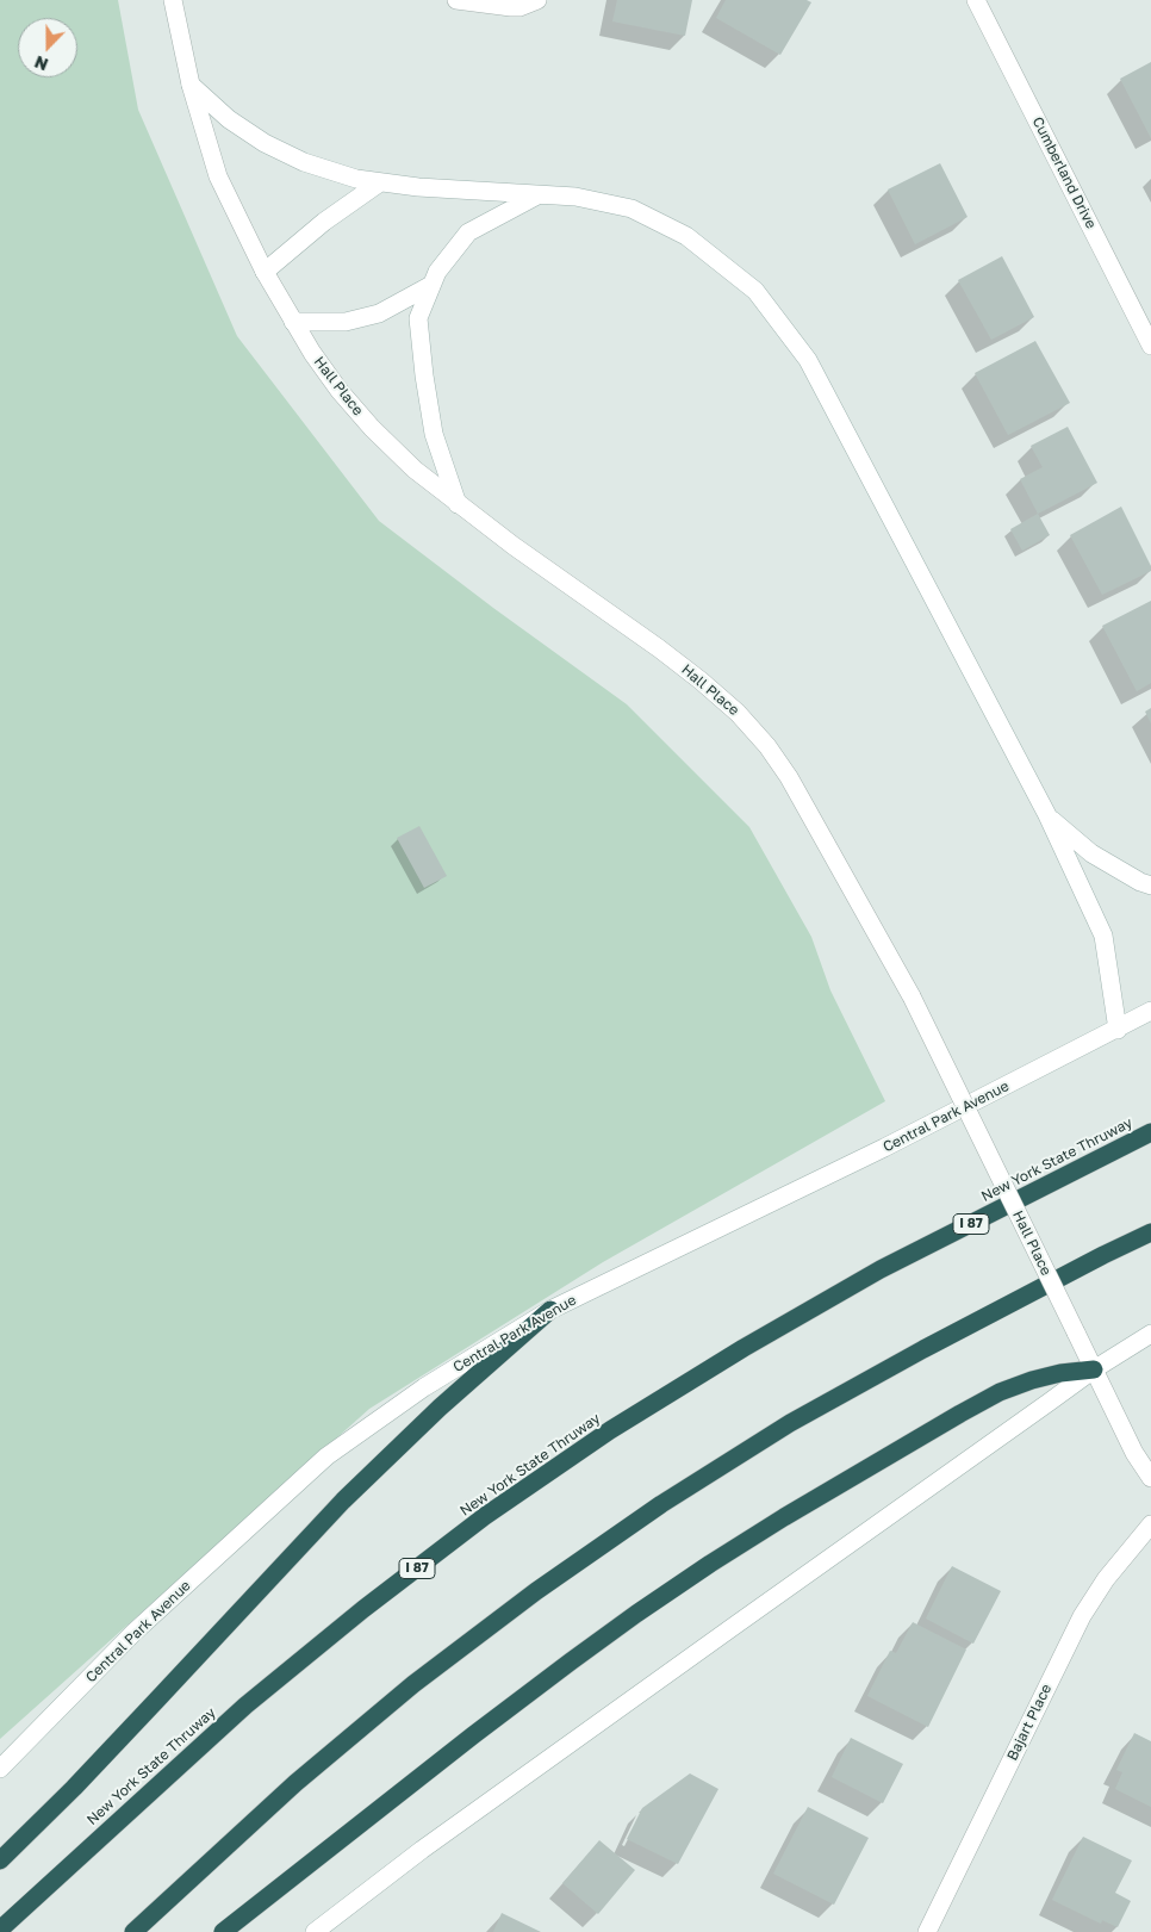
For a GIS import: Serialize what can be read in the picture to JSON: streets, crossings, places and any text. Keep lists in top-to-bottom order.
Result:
{
  "streets": {
    "highway": ["New York State Thruway", "I 87"],
    "main road": [
      "Cumberland Drive",
      "Hall Place",
      "Central Park Avenue",
      "Bajart Place"
    ]
  },
  "north": "bottom"
}
